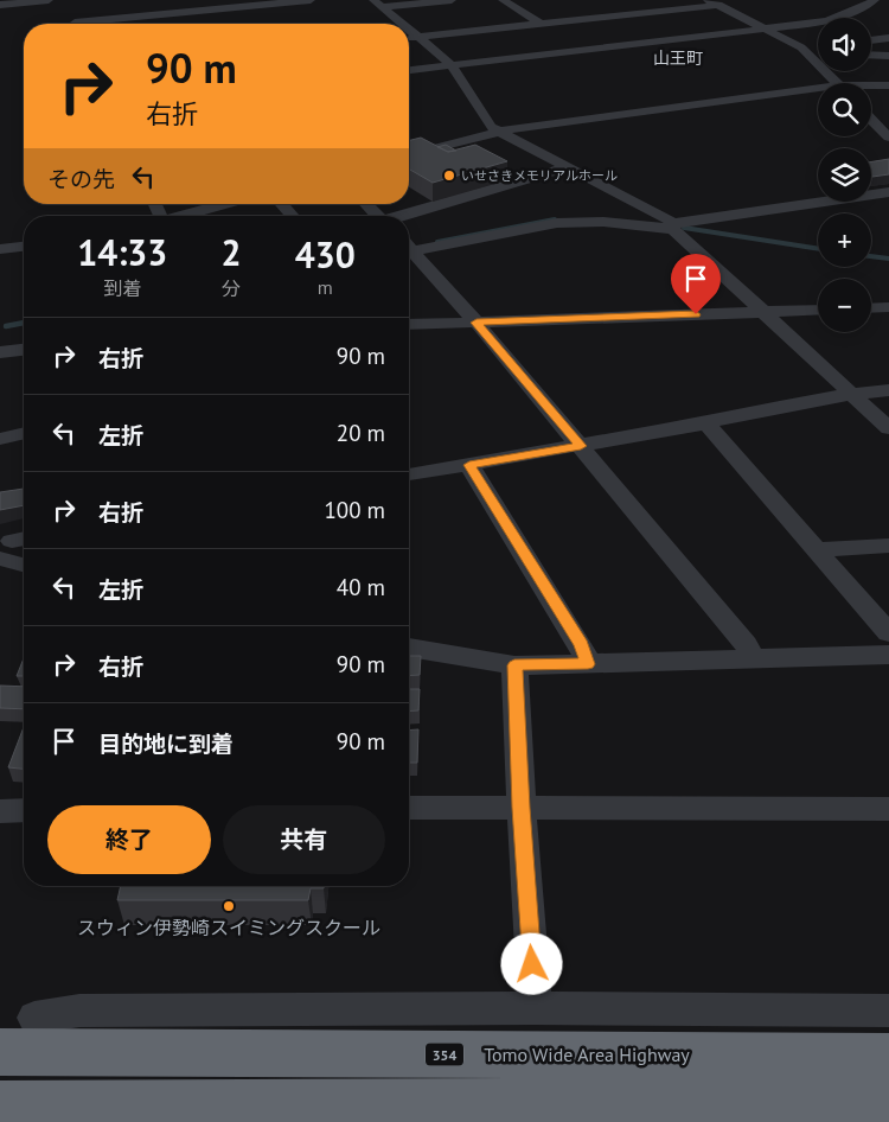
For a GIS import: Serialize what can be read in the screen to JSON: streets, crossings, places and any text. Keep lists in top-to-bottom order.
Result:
{
  "streets": {
    "highway": ["354", "Tomo Wide Area Highway"]
  },
  "districts": ["山王町"],
  "places": ["いせさきメモリアルホール", "スウィン伊勢崎スイミングスクール"],
  "page": {
    "map_buttons": ["+", "−"],
    "turn": ["90 m", "右折"],
    "then": "その先",
    "eta": [
      "14:33",
      "到着",
      "2",
      "分",
      "430",
      "m"
    ],
    "list": [
      {
        "name": "右折",
        "value": "90 m"
      },
      {
        "name": "左折",
        "value": "20 m"
      },
      {
        "name": "右折",
        "value": "100 m"
      },
      {
        "name": "左折",
        "value": "40 m"
      },
      {
        "name": "右折",
        "value": "90 m"
      },
      {
        "name": "目的地に到着",
        "value": "90 m"
      }
    ],
    "buttons": ["終了", "共有"]
  }
}
